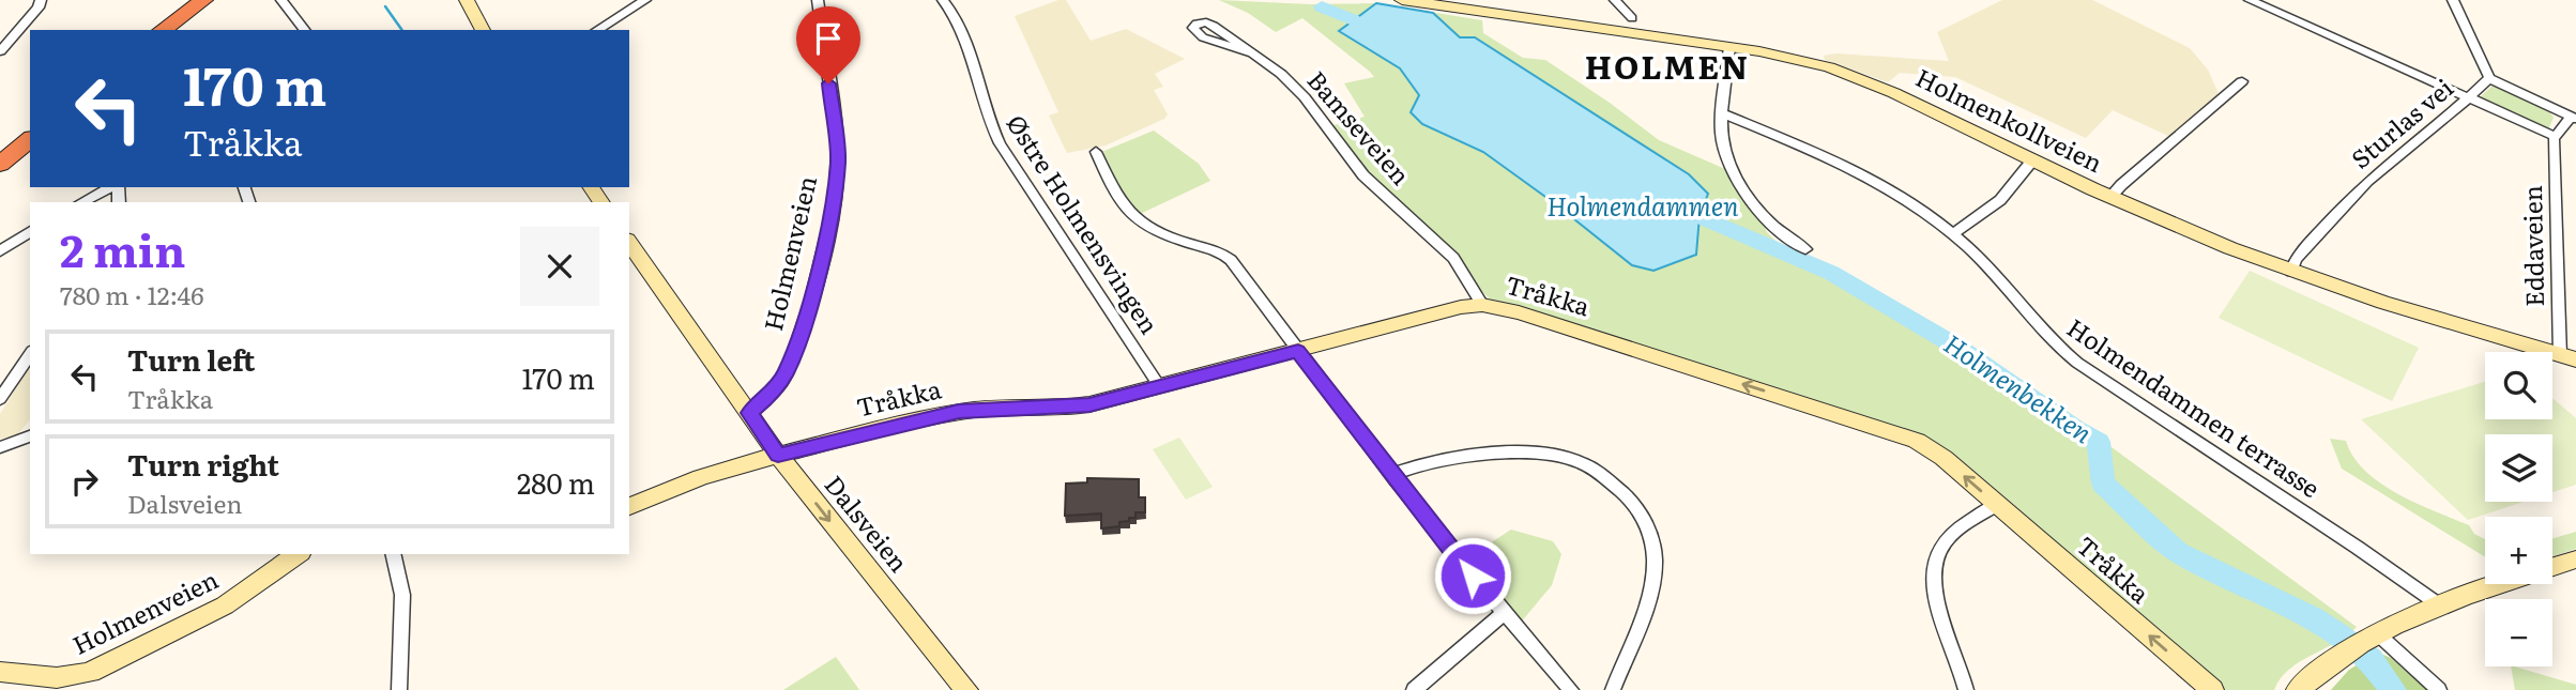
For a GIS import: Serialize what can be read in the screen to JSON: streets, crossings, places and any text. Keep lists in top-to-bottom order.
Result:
{
  "streets": {
    "street": [
      "Holmenkollveien",
      "Sturlas vei",
      "Bamseveien",
      "Østre Holmensvingen",
      "Eddaveien",
      "Holmenveien",
      "Tråkka",
      "Holmendammen terrasse",
      "Dalsveien"
    ]
  },
  "crossings": [
    ["Holmenkollveien", "Sturlas vei"],
    ["Holmenkollveien", "Eddaveien"],
    ["Bamseveien", "Tråkka"],
    ["Østre Holmensvingen", "Tråkka"],
    ["Holmenveien", "Dalsveien"],
    ["Tråkka", "Dalsveien"]
  ],
  "one_way": ["Tråkka", "Dalsveien"],
  "districts": ["HOLMEN"],
  "water": ["Holmendammen", "Holmenbekken"],
  "page": {
    "turn": ["170 m", "Tråkka"],
    "heading": ["2 min", "780 m · 12:46"],
    "list": [
      {
        "name": "Turn left",
        "note": "Tråkka",
        "value": "170 m"
      },
      {
        "name": "Turn right",
        "note": "Dalsveien",
        "value": "280 m"
      }
    ],
    "map_buttons": ["+", "−"]
  }
}
